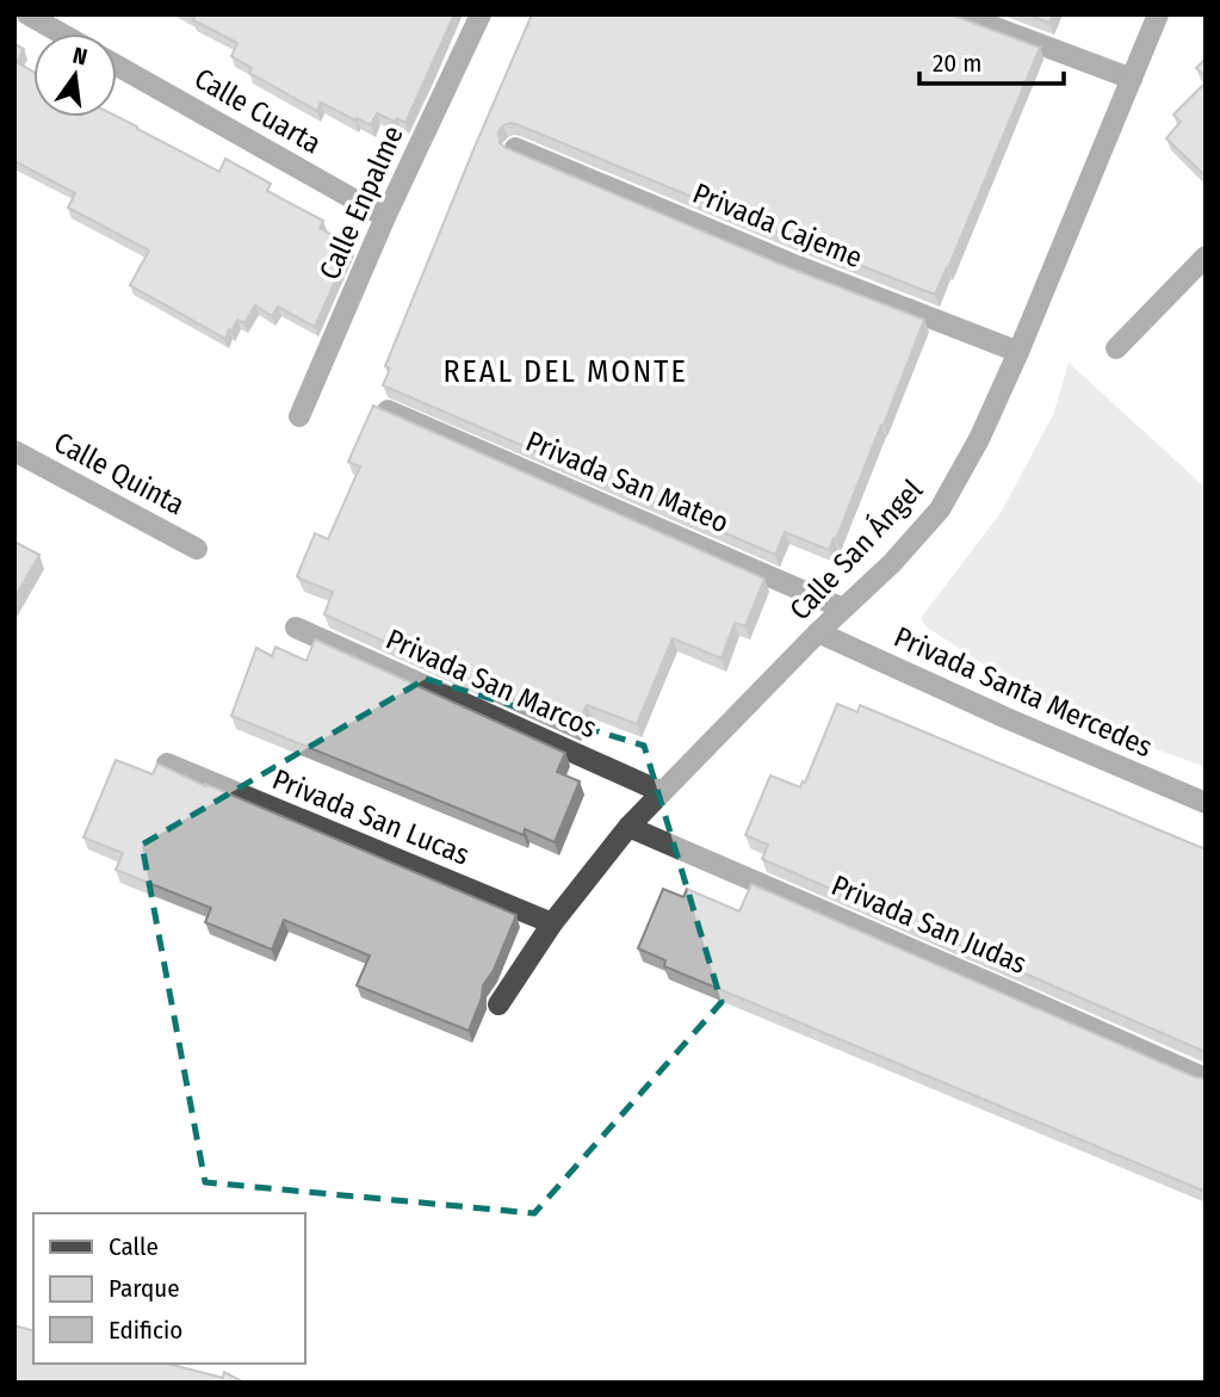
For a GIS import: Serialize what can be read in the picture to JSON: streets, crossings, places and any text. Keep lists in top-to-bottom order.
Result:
{
  "streets": {
    "street": [
      "Calle Cuarta",
      "Calle Enpalme",
      "Privada Cajeme",
      "Calle Quinta",
      "Privada San Mateo",
      "Calle San Ángel",
      "Privada San Marcos",
      "Privada Santa Mercedes",
      "Privada San Lucas",
      "Privada San Judas"
    ]
  },
  "crossings": [
    ["Calle Cuarta", "Calle Enpalme"],
    ["Privada Cajeme", "Calle San Ángel"],
    ["Privada San Mateo", "Calle San Ángel"],
    ["Calle San Ángel", "Privada San Marcos"],
    ["Calle San Ángel", "Privada Santa Mercedes"],
    ["Calle San Ángel", "Privada San Lucas"],
    ["Calle San Ángel", "Privada San Judas"]
  ],
  "districts": ["REAL DEL MONTE"],
  "legend": ["Calle", "Parque", "Edificio"],
  "scale_bar": "20 m",
  "north": "top"
}
